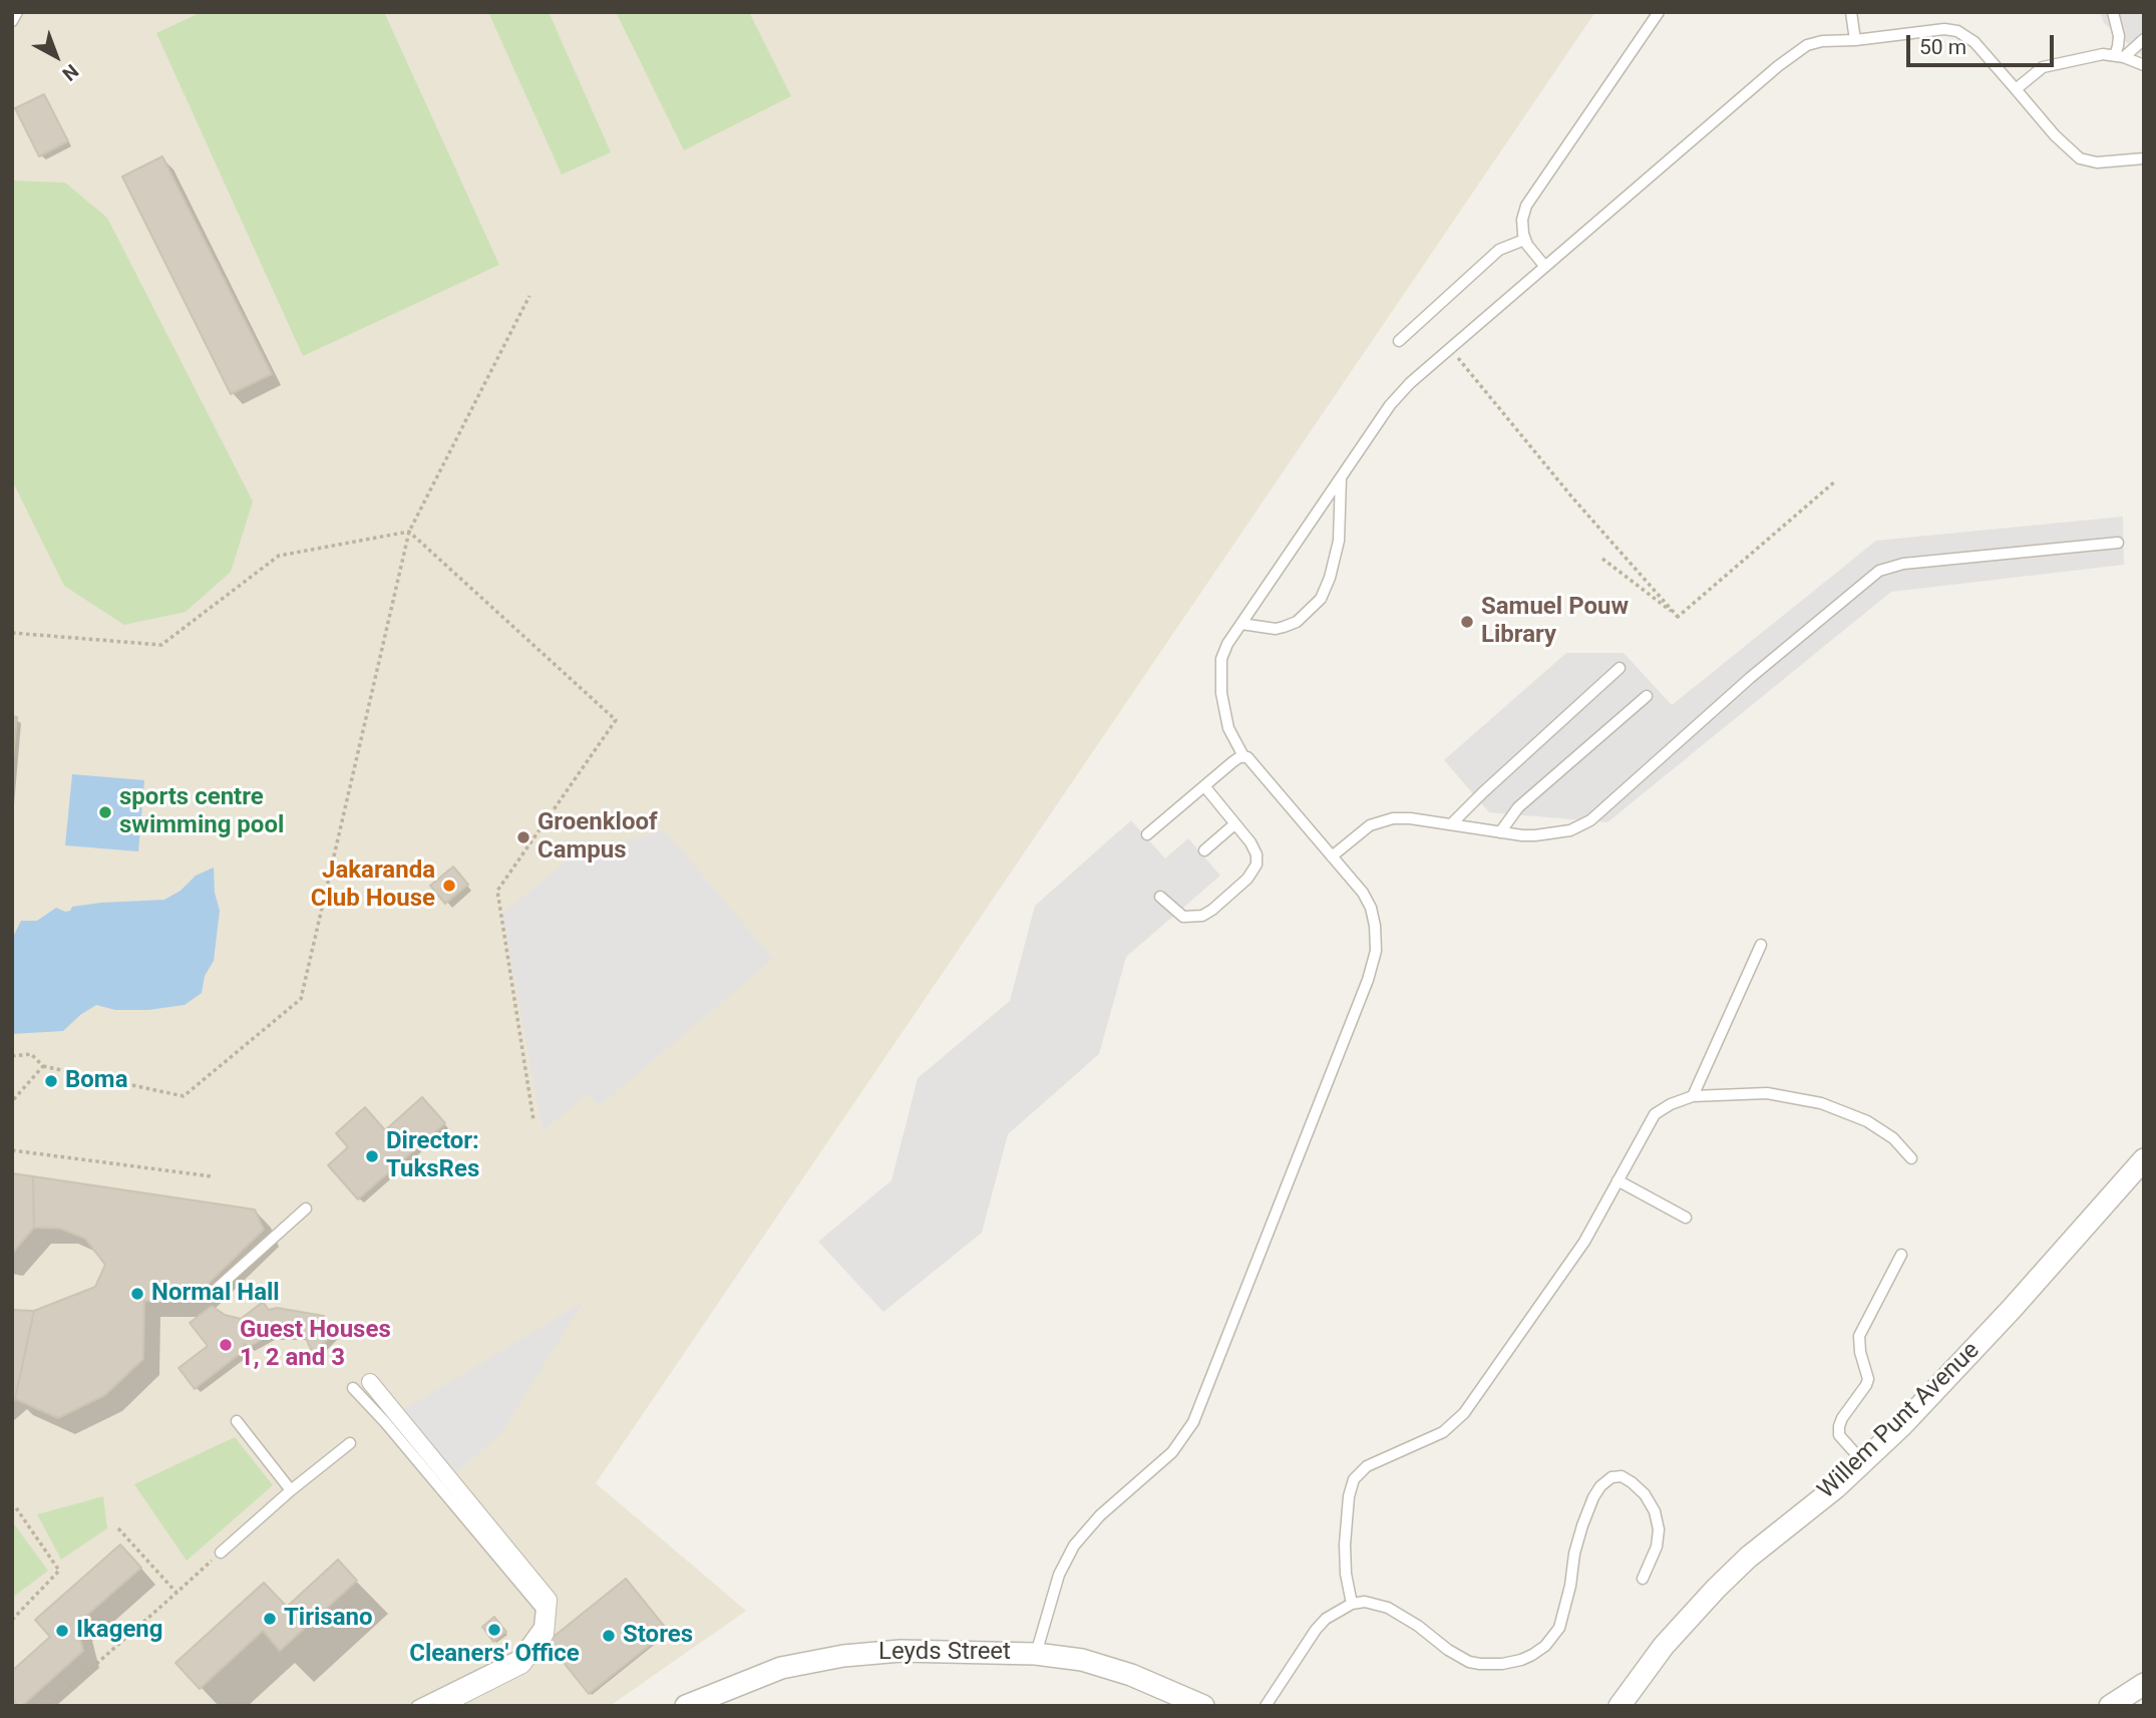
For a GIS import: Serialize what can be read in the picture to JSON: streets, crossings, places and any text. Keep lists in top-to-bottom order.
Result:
{
  "streets": {
    "street": ["Willem Punt Avenue", "Leyds Street"]
  },
  "places": [
    "Samuel Pouw Library",
    "sports centre swimming pool",
    "Groenkloof Campus",
    "Jakaranda Club House",
    "Boma",
    "Director: TuksRes",
    "Normal Hall",
    "Guest Houses 1, 2 and 3",
    "Tirisano",
    "Cleaners' Office",
    "Ikageng",
    "Stores"
  ],
  "scale_bar": "50 m",
  "north": "bottom right"
}
